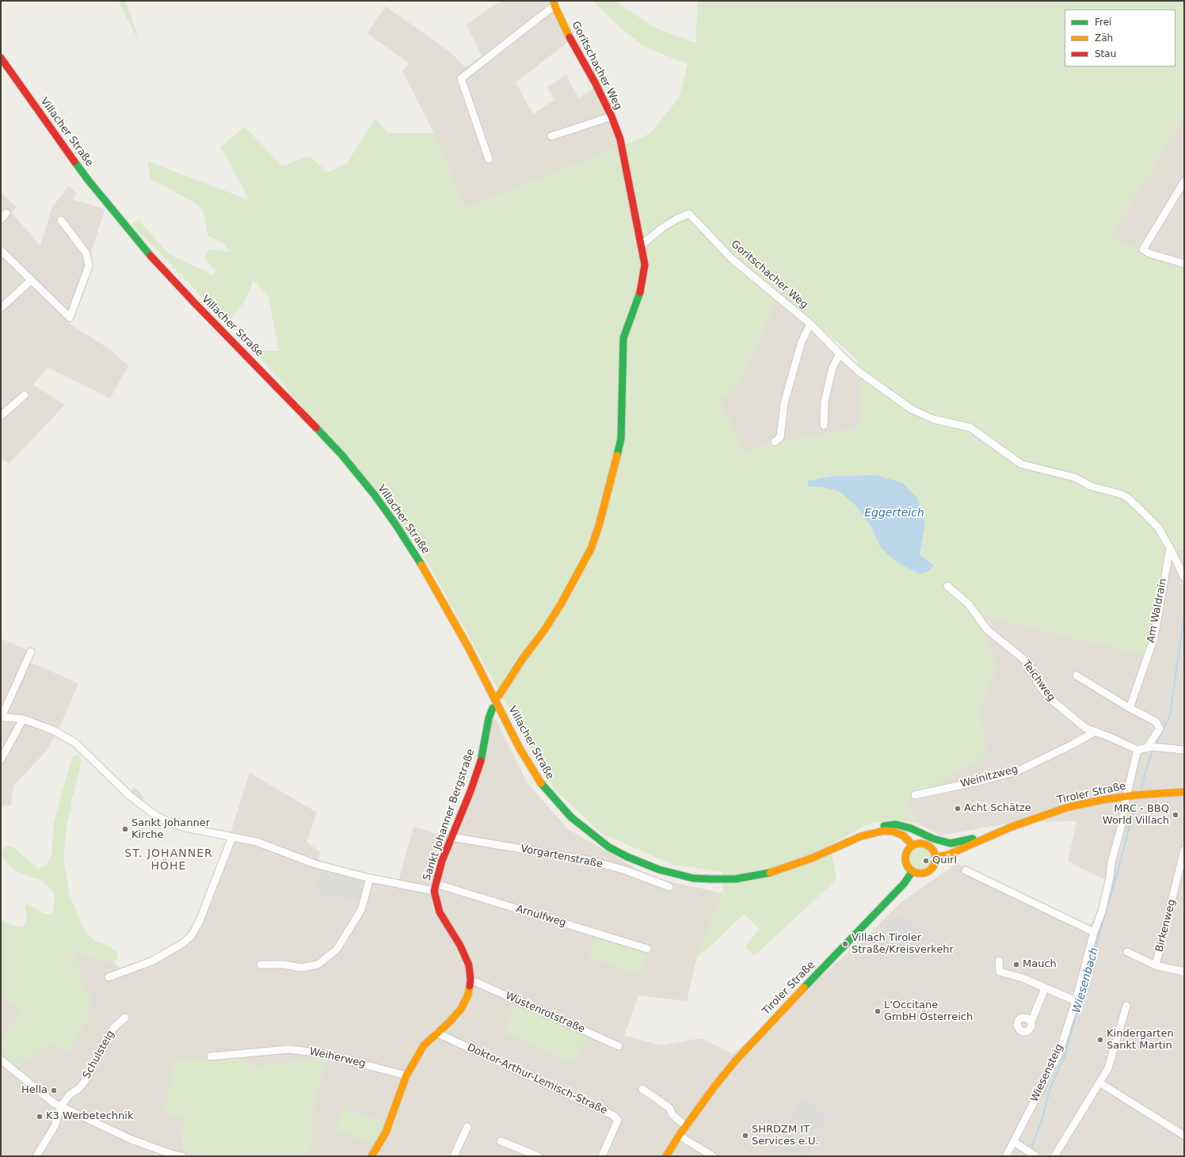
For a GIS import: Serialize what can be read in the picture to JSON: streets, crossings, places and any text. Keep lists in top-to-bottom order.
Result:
{
  "streets": {
    "main road": [
      "Goritschacher Weg",
      "Villacher Straße",
      "Tiroler Straße",
      "Sankt Johanner Bergstraße"
    ],
    "street": [
      "Am Waldrain",
      "Teichweg",
      "Weinitzweg",
      "Vorgartenstraße",
      "Arnulfweg",
      "Birkenweg",
      "Wüstenrotstraße",
      "Schulsteig",
      "Weiherweg",
      "Wiesensteig",
      "Doktor-Arthur-Lemisch-Straße"
    ]
  },
  "crossings": [
    ["Goritschacher Weg", "Am Waldrain"],
    ["Teichweg", "Weinitzweg"],
    ["Tiroler Straße", "Wiesensteig"],
    ["Sankt Johanner Bergstraße", "Vorgartenstraße"],
    ["Sankt Johanner Bergstraße", "Arnulfweg"]
  ],
  "districts": ["ST. JOHANNER HÖHE"],
  "water": ["Eggerteich", "Wiesenbach"],
  "places": [
    "Acht Schätze",
    "MRC - BBQ World Villach",
    "Sankt Johanner Kirche",
    "Quirl",
    "Villach Tiroler Straße/Kreisverkehr",
    "Mauch",
    "L'Occitane GmbH Österreich",
    "Kindergarten Sankt Martin",
    "Hella",
    "K3 Werbetechnik",
    "SHRDZM IT Services e.U."
  ],
  "legend": ["Frei", "Zäh", "Stau"]
}
